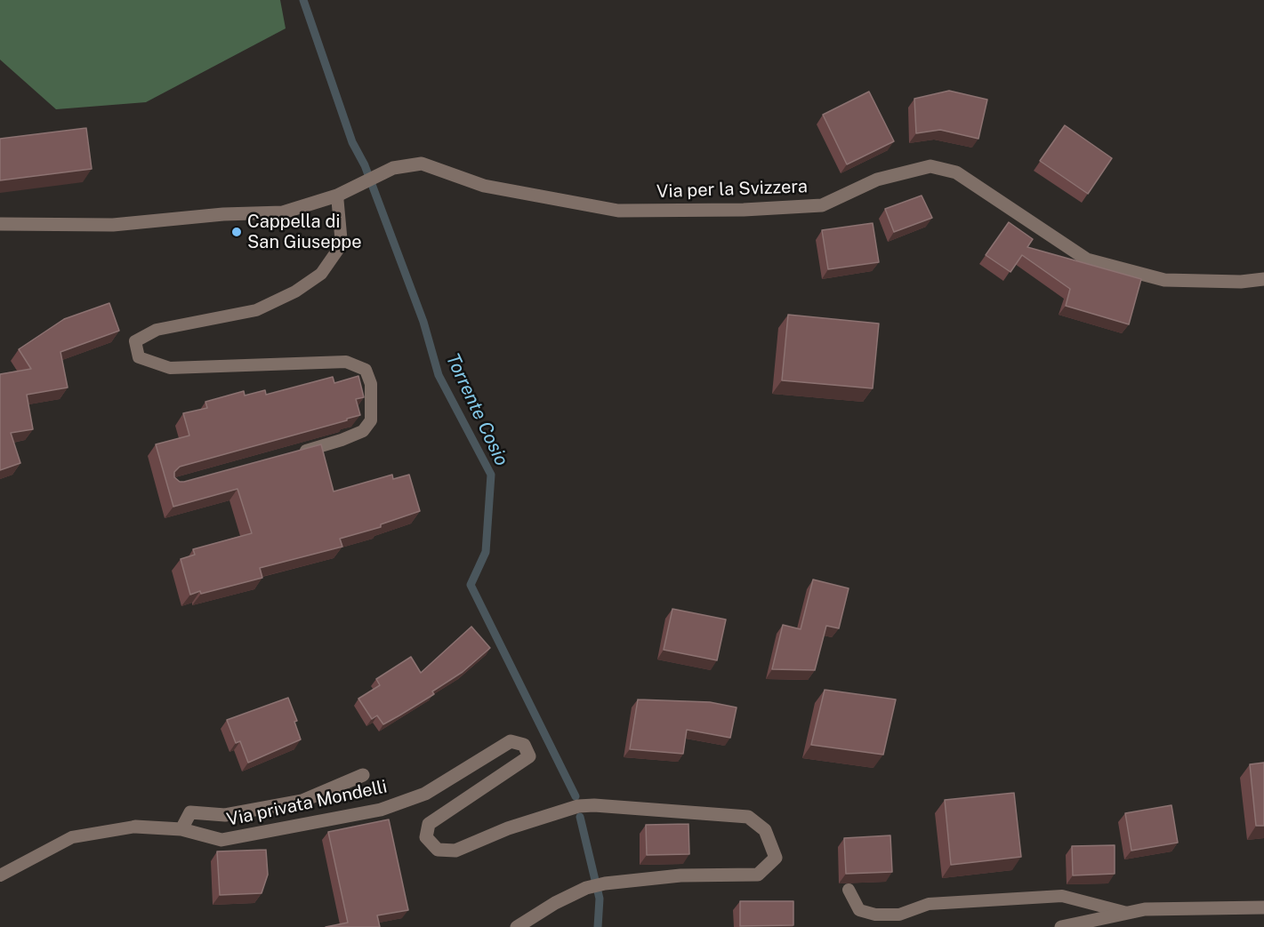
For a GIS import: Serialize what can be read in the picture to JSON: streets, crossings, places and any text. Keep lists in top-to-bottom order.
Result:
{
  "streets": {
    "street": ["Via per la Svizzera", "Via privata Mondelli"]
  },
  "water": ["Torrente Cosio"],
  "places": ["Cappella di San Giuseppe"]
}
